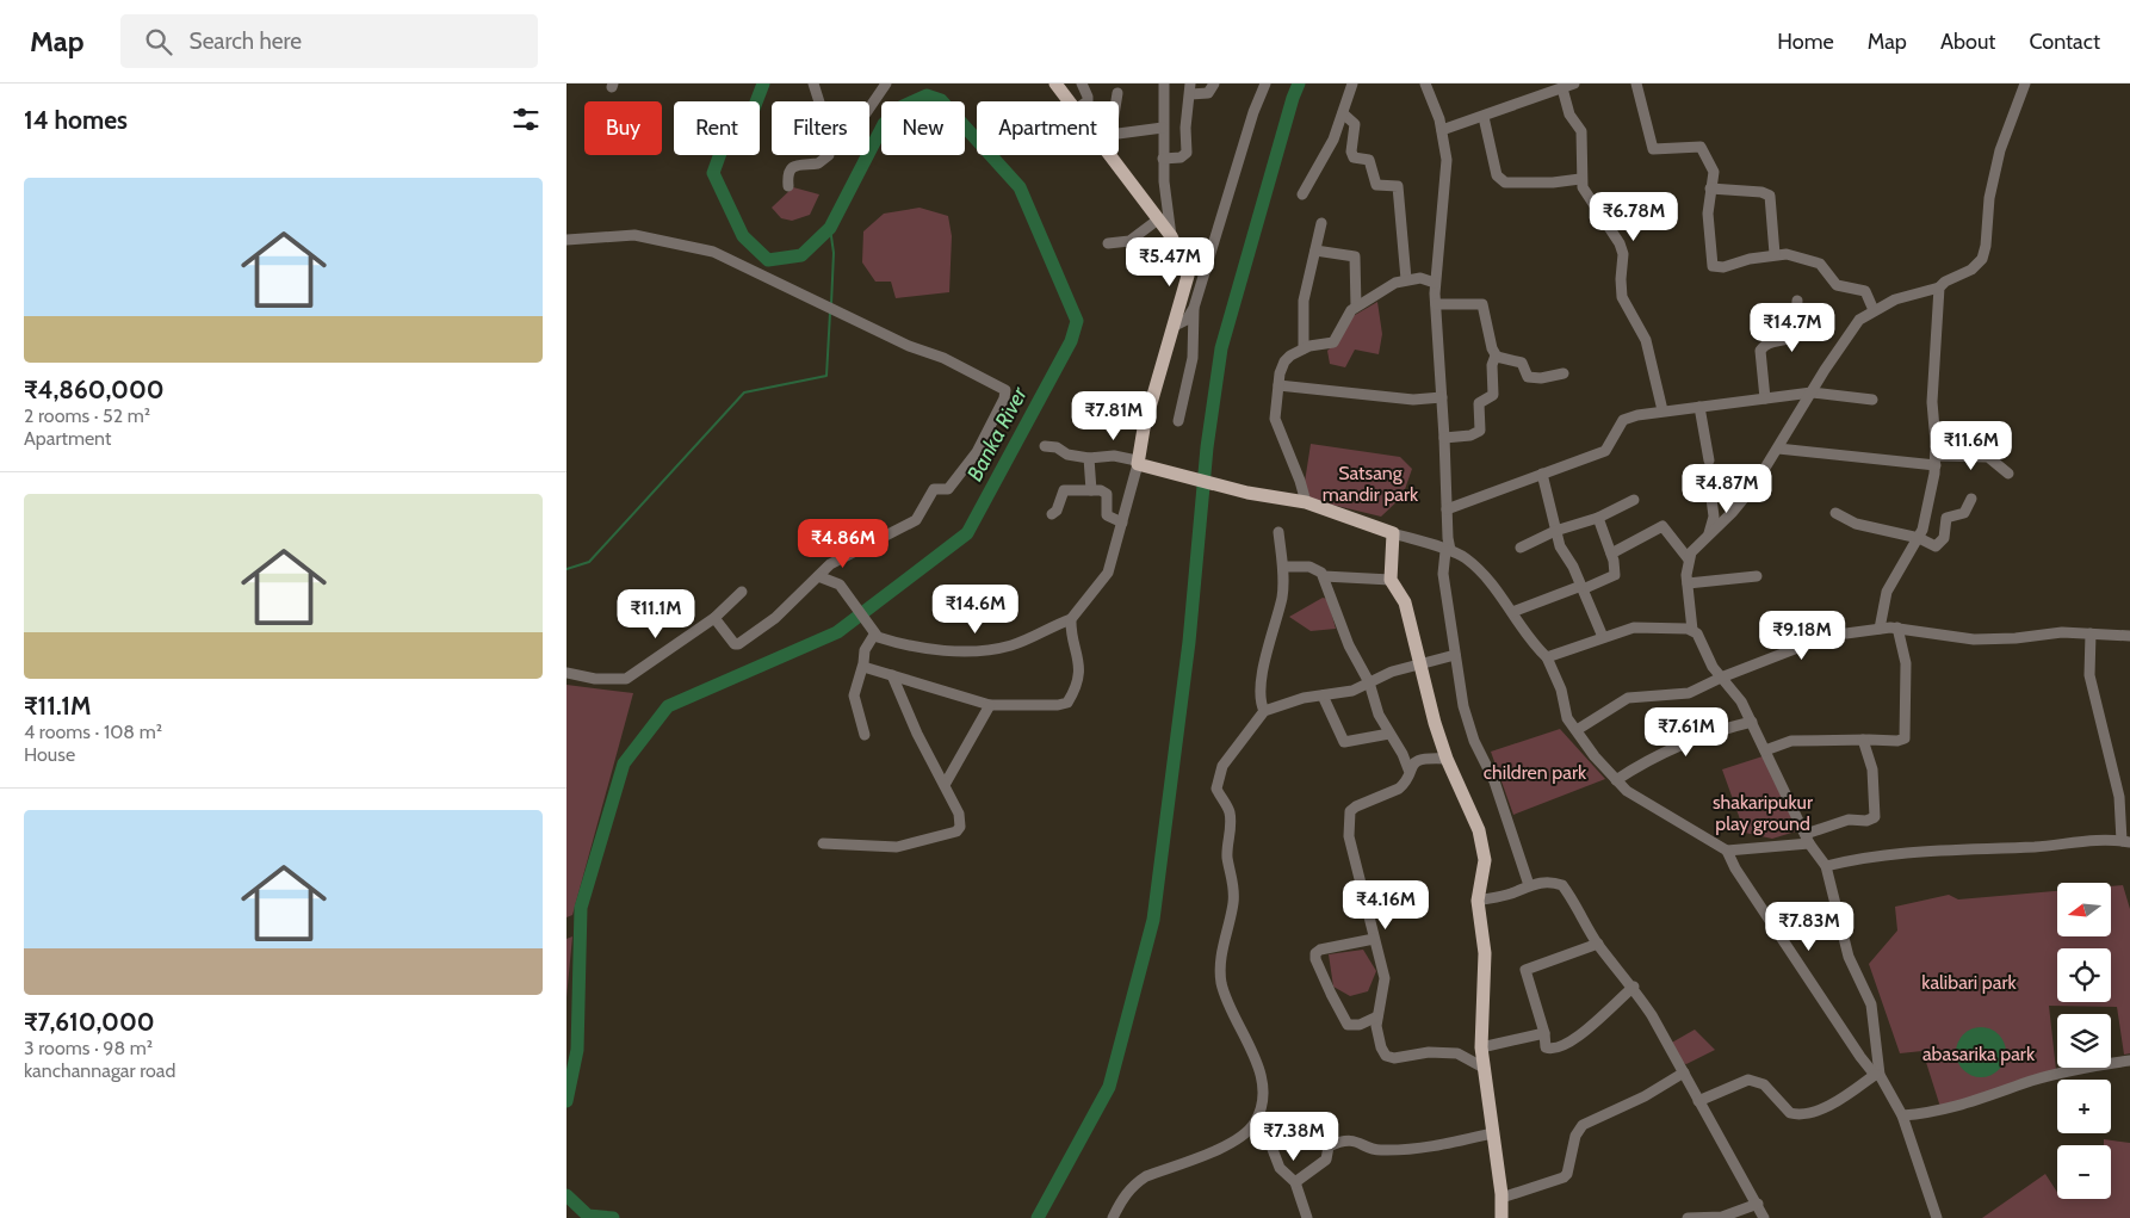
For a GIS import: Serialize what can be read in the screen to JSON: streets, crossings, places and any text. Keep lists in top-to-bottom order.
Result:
{
  "water": ["Banka River"],
  "parks": [
    "Satsang mandir park",
    "children park",
    "shakaripukur play ground",
    "kalibari park",
    "abasarika park"
  ],
  "north": "left",
  "page": {
    "header": "Map",
    "search": "Search here",
    "nav": [
      "Home",
      "Map",
      "About",
      "Contact"
    ],
    "heading": "14 homes",
    "chip": [
      "Buy",
      "Rent",
      "Filters",
      "New",
      "Apartment"
    ],
    "list": [
      {
        "name": "₹4,860,000",
        "note": "2 rooms · 52 m² · Apartment"
      },
      {
        "name": "₹11.1M",
        "note": "4 rooms · 108 m² · House"
      },
      {
        "name": "₹7,610,000",
        "note": "3 rooms · 98 m² · kanchannagar road"
      }
    ],
    "price": [
      "₹6.78M",
      "₹5.47M",
      "₹14.7M",
      "₹7.81M",
      "₹11.6M",
      "₹4.87M",
      "₹4.86M",
      "₹14.6M",
      "₹11.1M",
      "₹9.18M",
      "₹7.61M",
      "₹4.16M",
      "₹7.83M",
      "₹7.38M"
    ],
    "map_buttons": ["+", "−"]
  }
}
